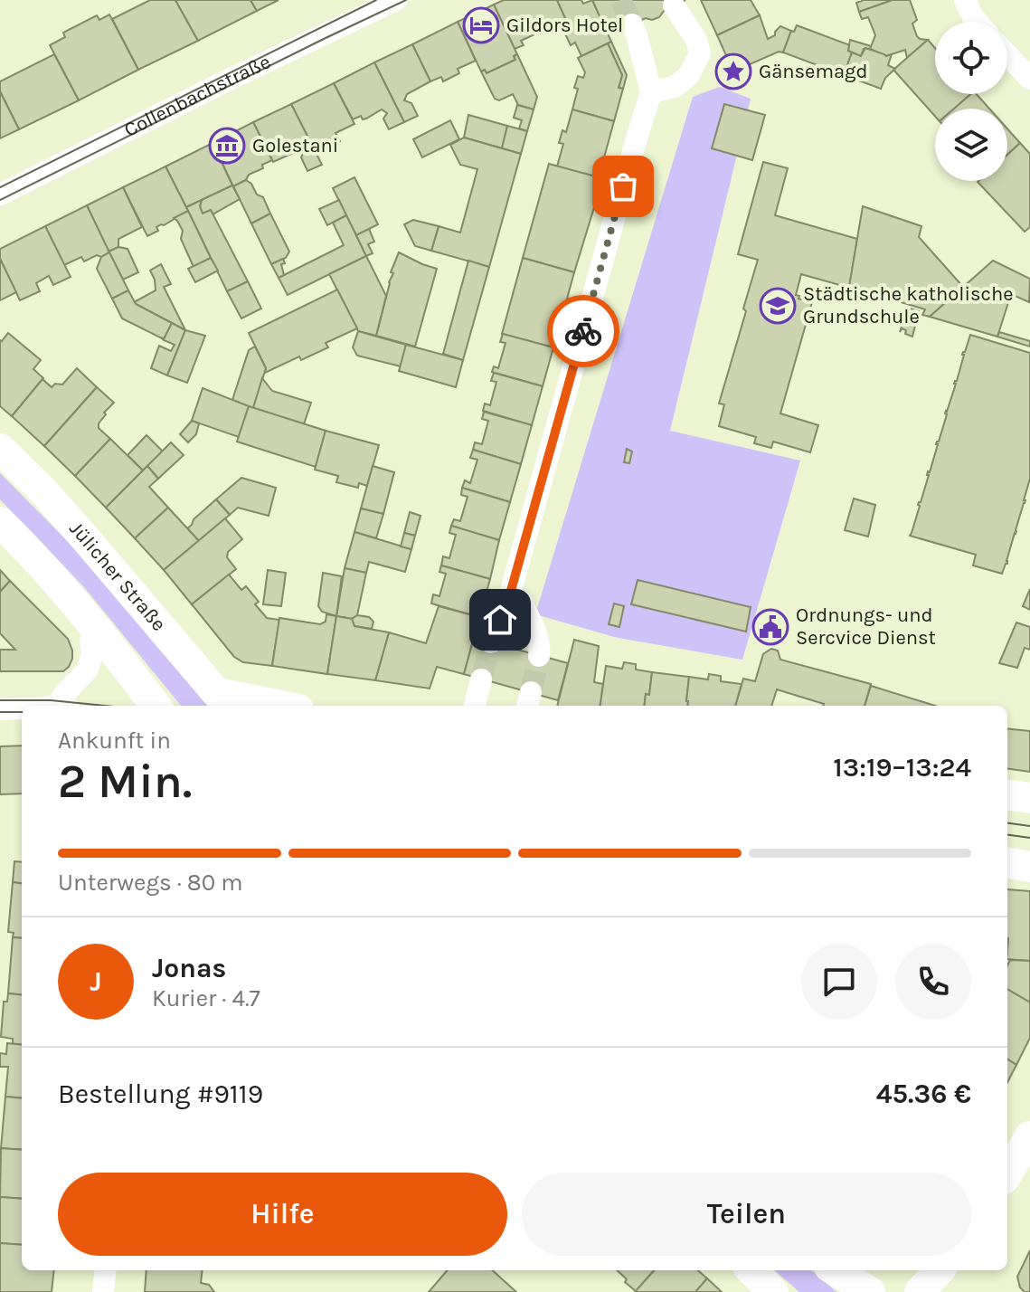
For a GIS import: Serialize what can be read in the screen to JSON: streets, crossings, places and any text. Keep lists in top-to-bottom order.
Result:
{
  "streets": {
    "main road": ["Jülicher Straße"],
    "street": ["Collenbachstraße"]
  },
  "places": {
    "hotel": ["Gildors Hotel"],
    "place": ["Gänsemagd"],
    "museum": ["Golestani"],
    "school or university": ["Städtische katholische Grundschule"],
    "public building": ["Ordnungs- und Sercvice Dienst"]
  },
  "page": {
    "heading": ["2 Min.", "Ankunft in", "13:19–13:24"],
    "panel": [
      "Jonas",
      "Kurier · 4.7",
      "Bestellung #9119",
      "45.36 €"
    ],
    "bar": "Unterwegs · 80 m",
    "round": "J",
    "buttons": ["Hilfe", "Teilen"]
  }
}
